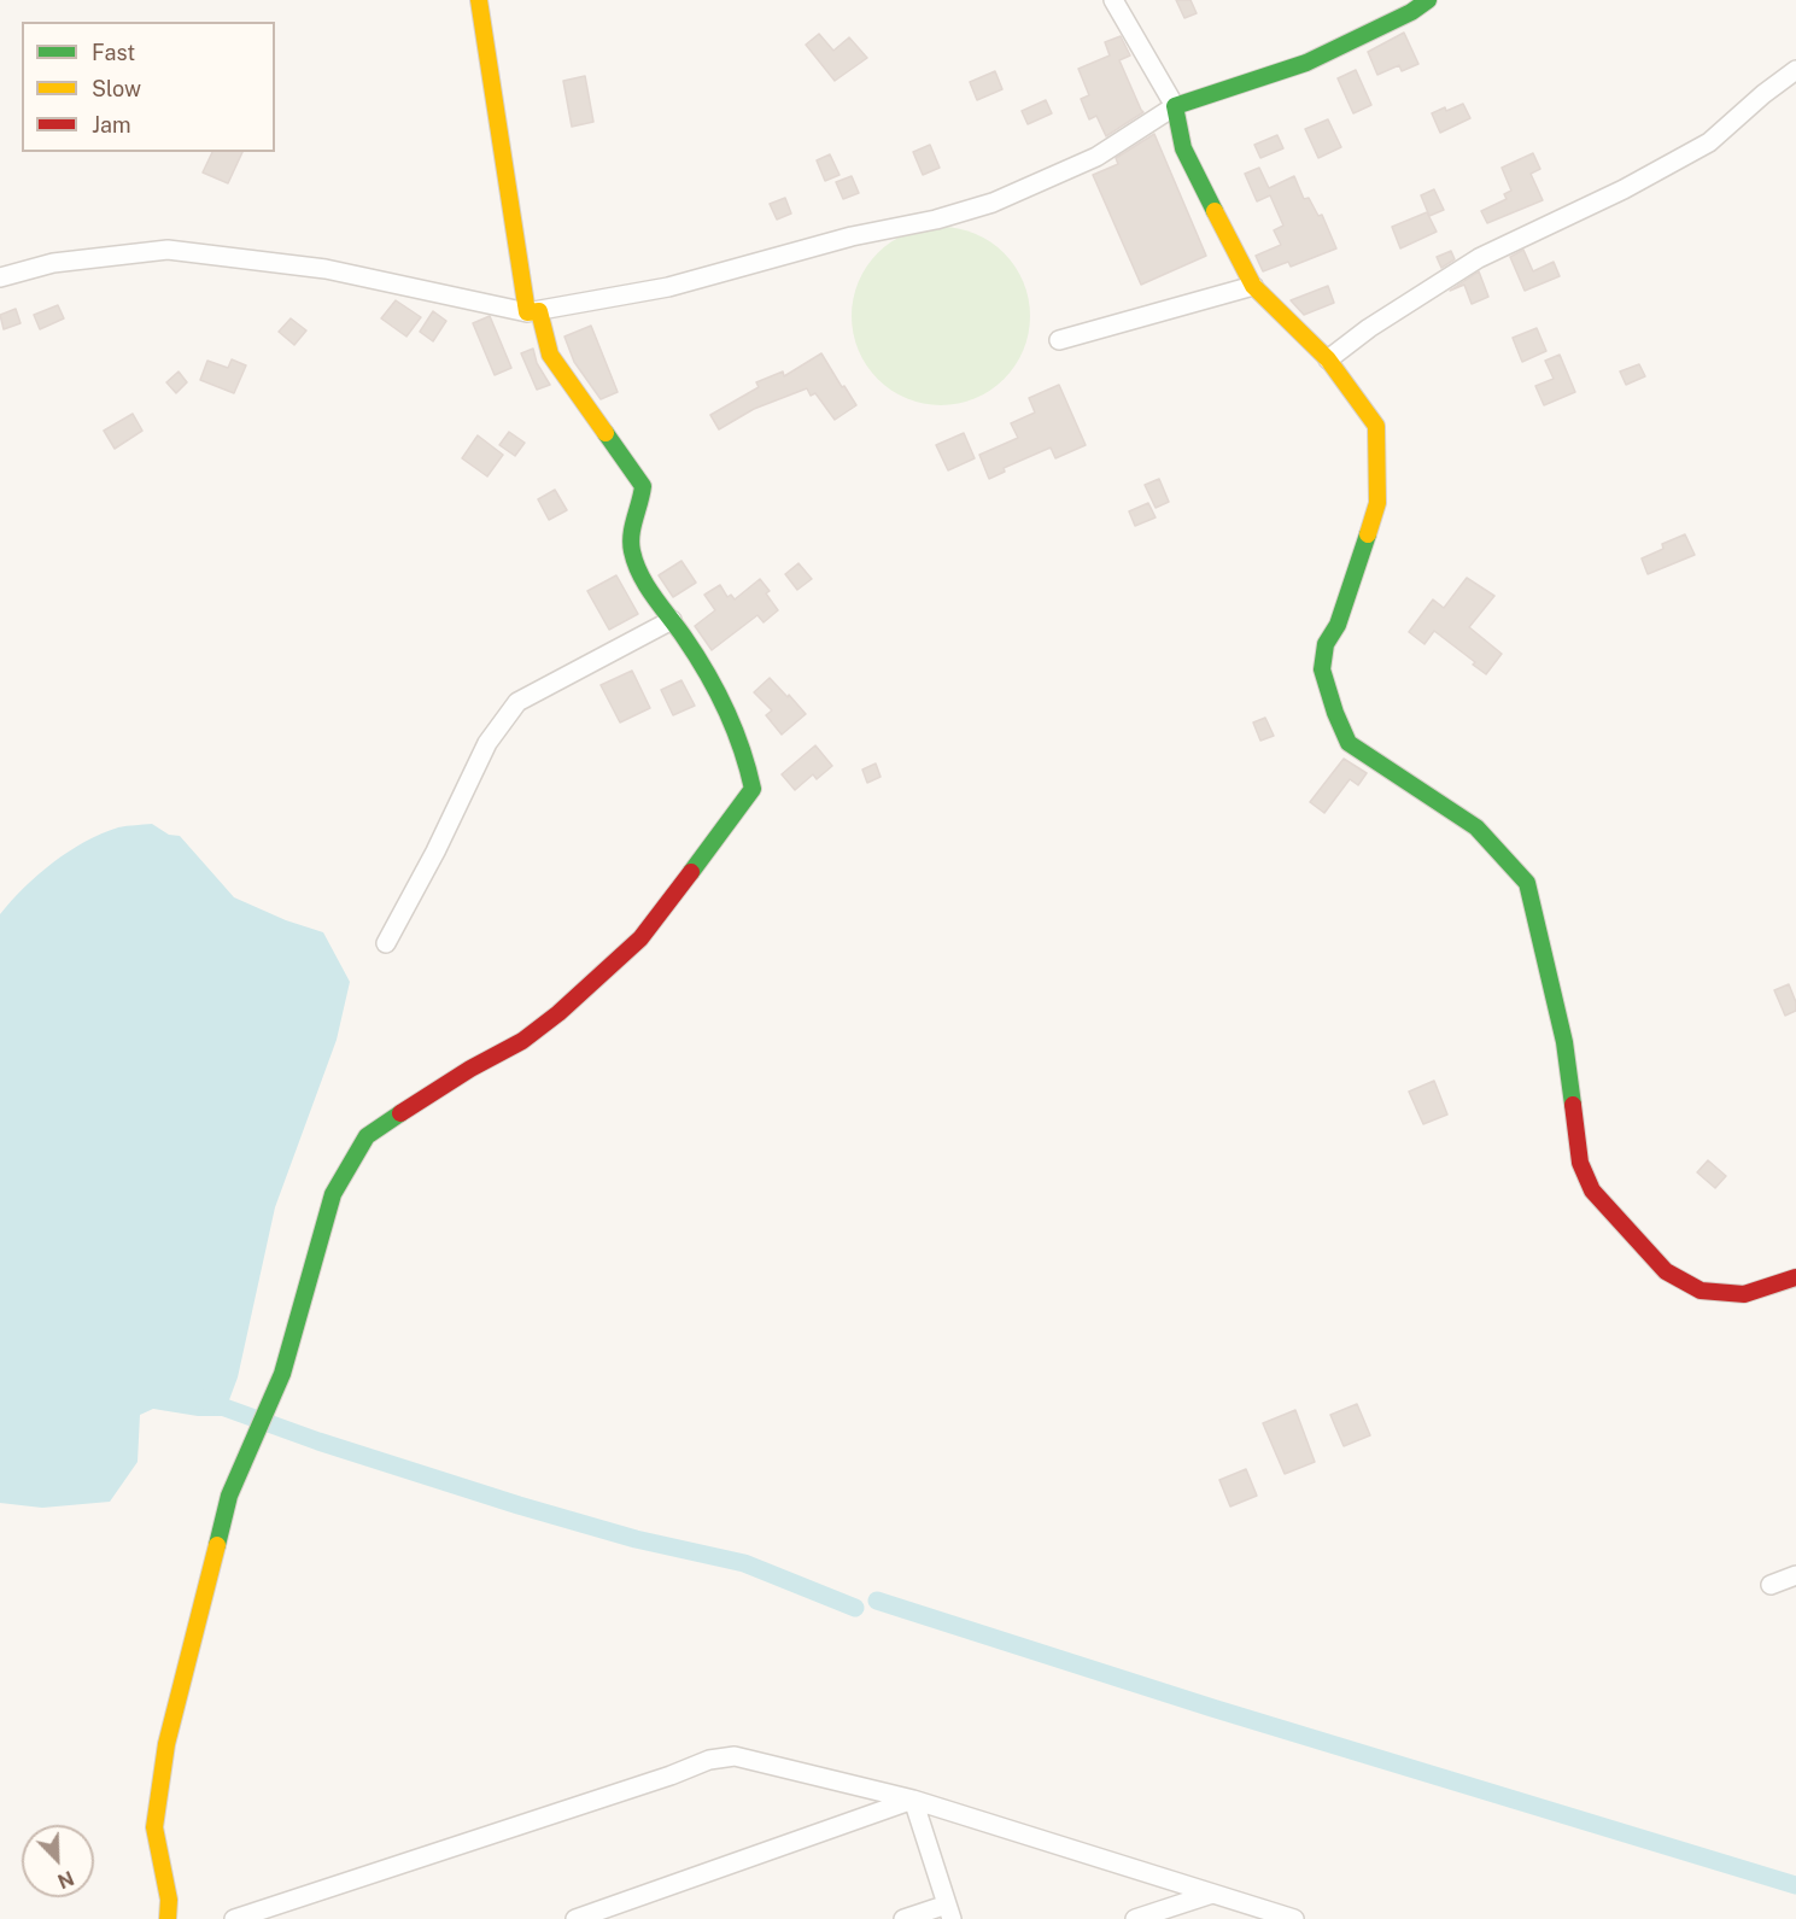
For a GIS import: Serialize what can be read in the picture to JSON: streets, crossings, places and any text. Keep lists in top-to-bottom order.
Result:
{
  "legend": ["Fast", "Slow", "Jam"],
  "north": "bottom right"
}
